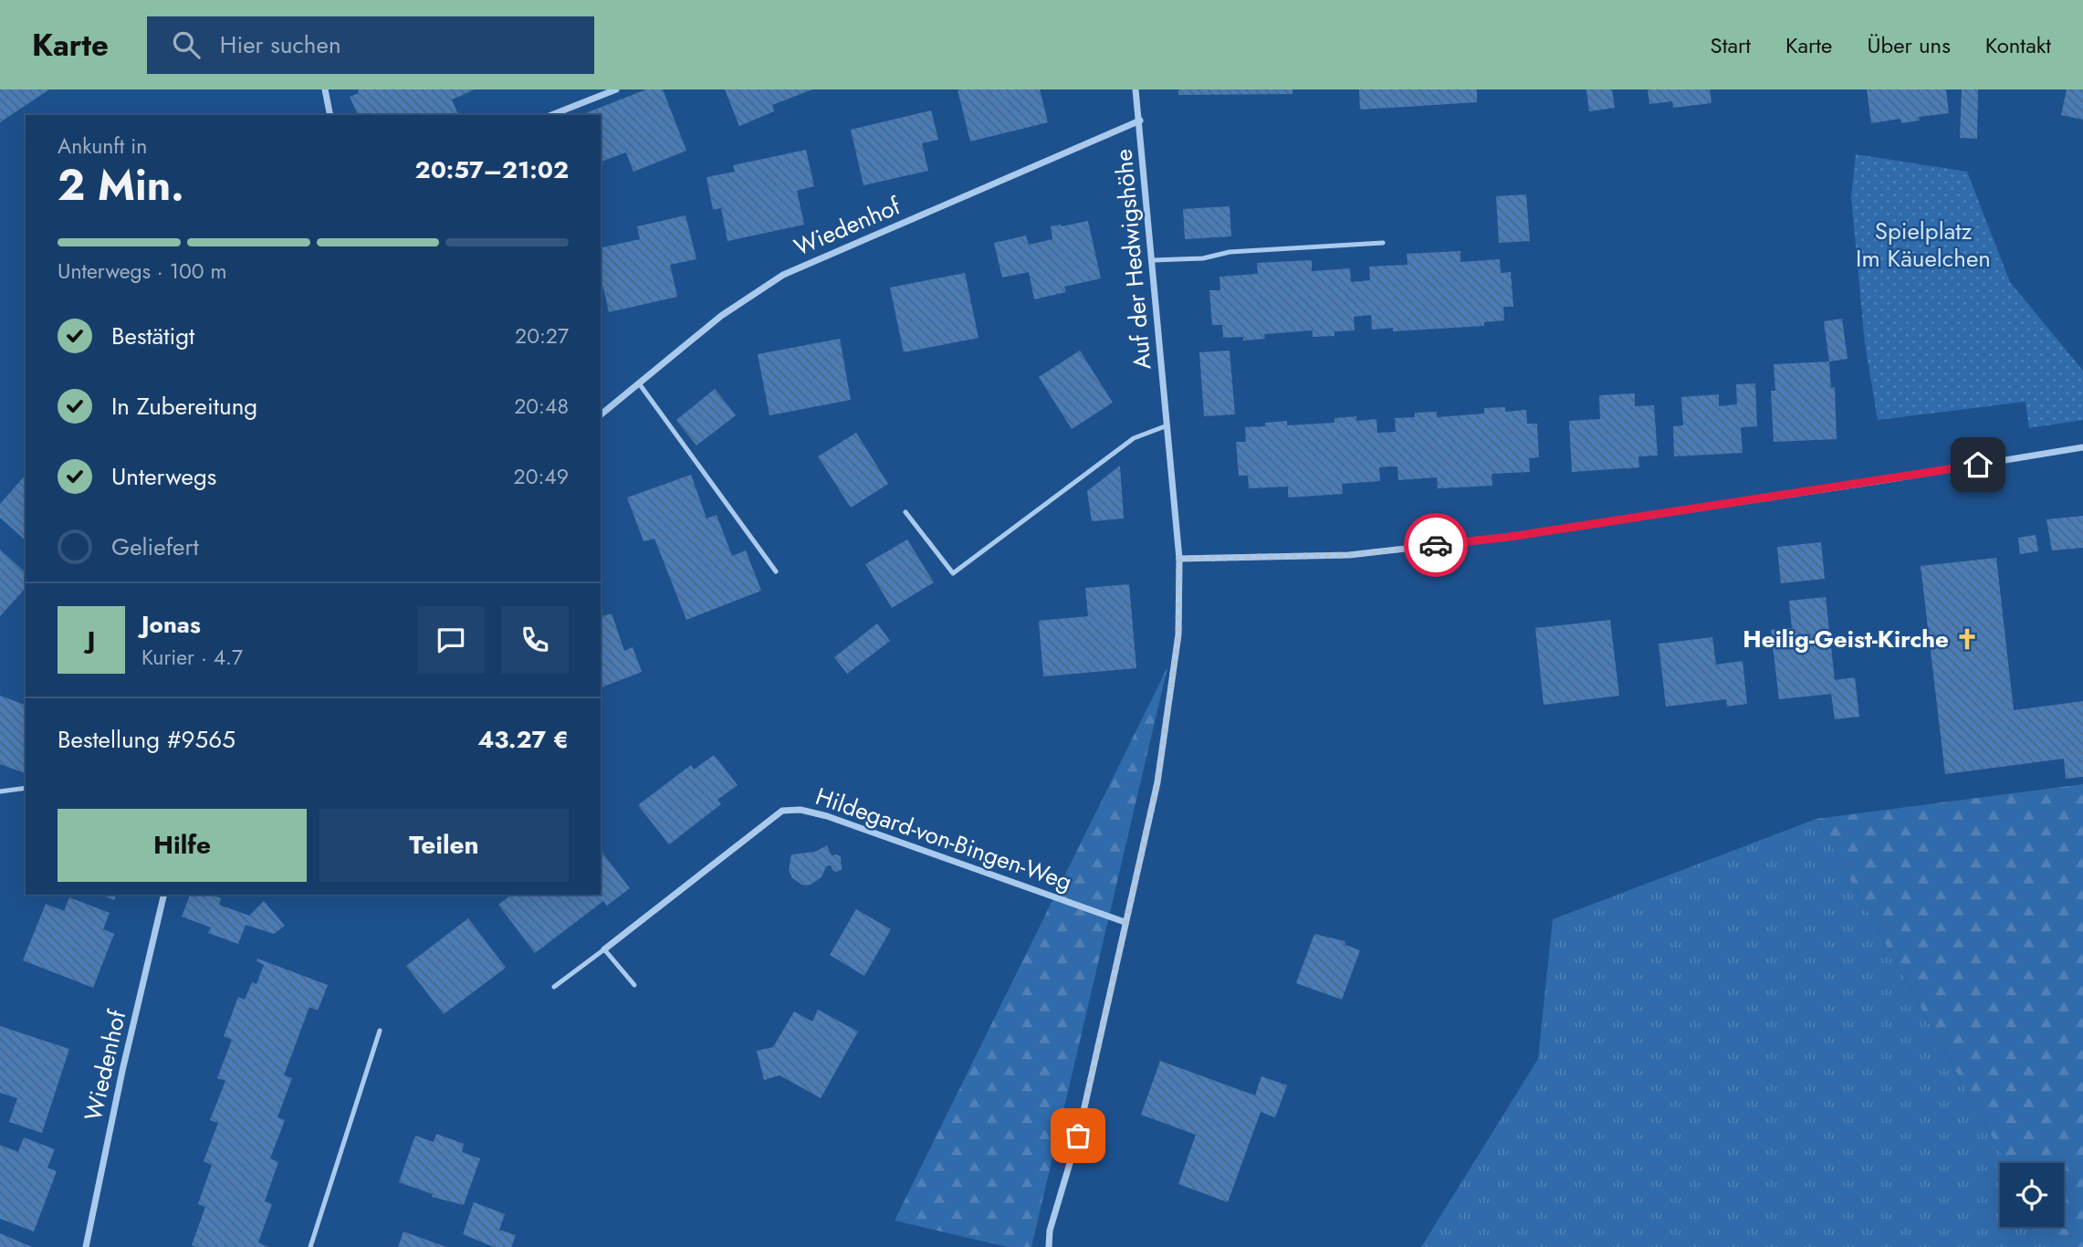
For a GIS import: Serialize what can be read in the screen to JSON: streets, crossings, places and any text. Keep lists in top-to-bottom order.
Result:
{
  "streets": {
    "street": ["Wiedenhof", "Auf der Hedwigshöhe", "Hildegard-von-Bingen-Weg"]
  },
  "crossings": [
    ["Wiedenhof", "Auf der Hedwigshöhe"],
    ["Auf der Hedwigshöhe", "Hildegard-von-Bingen-Weg"]
  ],
  "parks": ["Spielplatz Im Käuelchen"],
  "places": {
    "church": ["Heilig-Geist-Kirche"]
  },
  "page": {
    "header": "Karte",
    "search": "Hier suchen",
    "nav": [
      "Start",
      "Karte",
      "Über uns",
      "Kontakt"
    ],
    "heading": ["2 Min.", "Ankunft in", "20:57–21:02"],
    "panel": [
      "Jonas",
      "Kurier · 4.7",
      "Bestellung #9565",
      "43.27 €"
    ],
    "bar": "Unterwegs · 100 m",
    "list": [
      ["Bestätigt", "20:27"],
      ["In Zubereitung", "20:48"],
      ["Unterwegs", "20:49"],
      "Geliefert"
    ],
    "round": "J",
    "buttons": ["Hilfe", "Teilen"]
  }
}
